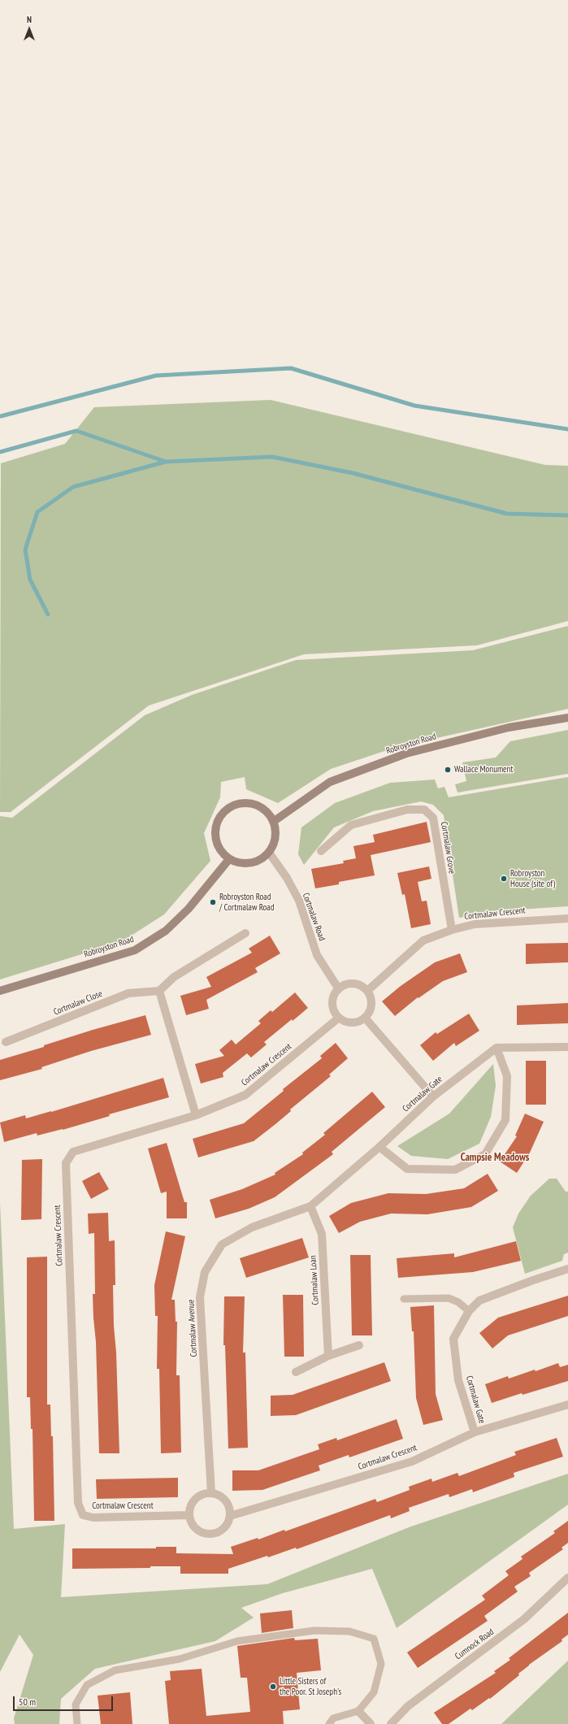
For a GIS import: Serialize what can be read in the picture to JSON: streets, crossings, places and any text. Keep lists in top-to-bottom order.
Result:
{
  "streets": {
    "street": [
      "Robroyston Road",
      "Cortmalaw Grove",
      "Cortmalaw Crescent",
      "Cortmalaw Road",
      "Cortmalaw Close",
      "Cortmalaw Gate",
      "Cortmalaw Loan",
      "Cortmalaw Avenue",
      "Cumnock Road"
    ]
  },
  "crossings": [
    ["Robroyston Road", "Cortmalaw Road"],
    ["Cortmalaw Grove", "Cortmalaw Crescent"],
    ["Cortmalaw Crescent", "Cortmalaw Road"],
    ["Cortmalaw Crescent", "Cortmalaw Gate"],
    ["Cortmalaw Crescent", "Cortmalaw Avenue"],
    ["Cortmalaw Gate", "Cortmalaw Loan"],
    ["Cortmalaw Gate", "Cortmalaw Avenue"],
    ["Cortmalaw Loan", "Cortmalaw Avenue"]
  ],
  "districts": ["Campsie Meadows"],
  "places": [
    "Wallace Monument",
    "Robroyston House (site of)",
    "Robroyston Road / Cortmalaw Road",
    "Little Sisters of the Poor. St Joseph's"
  ],
  "scale_bar": "50 m",
  "north": "top"
}
